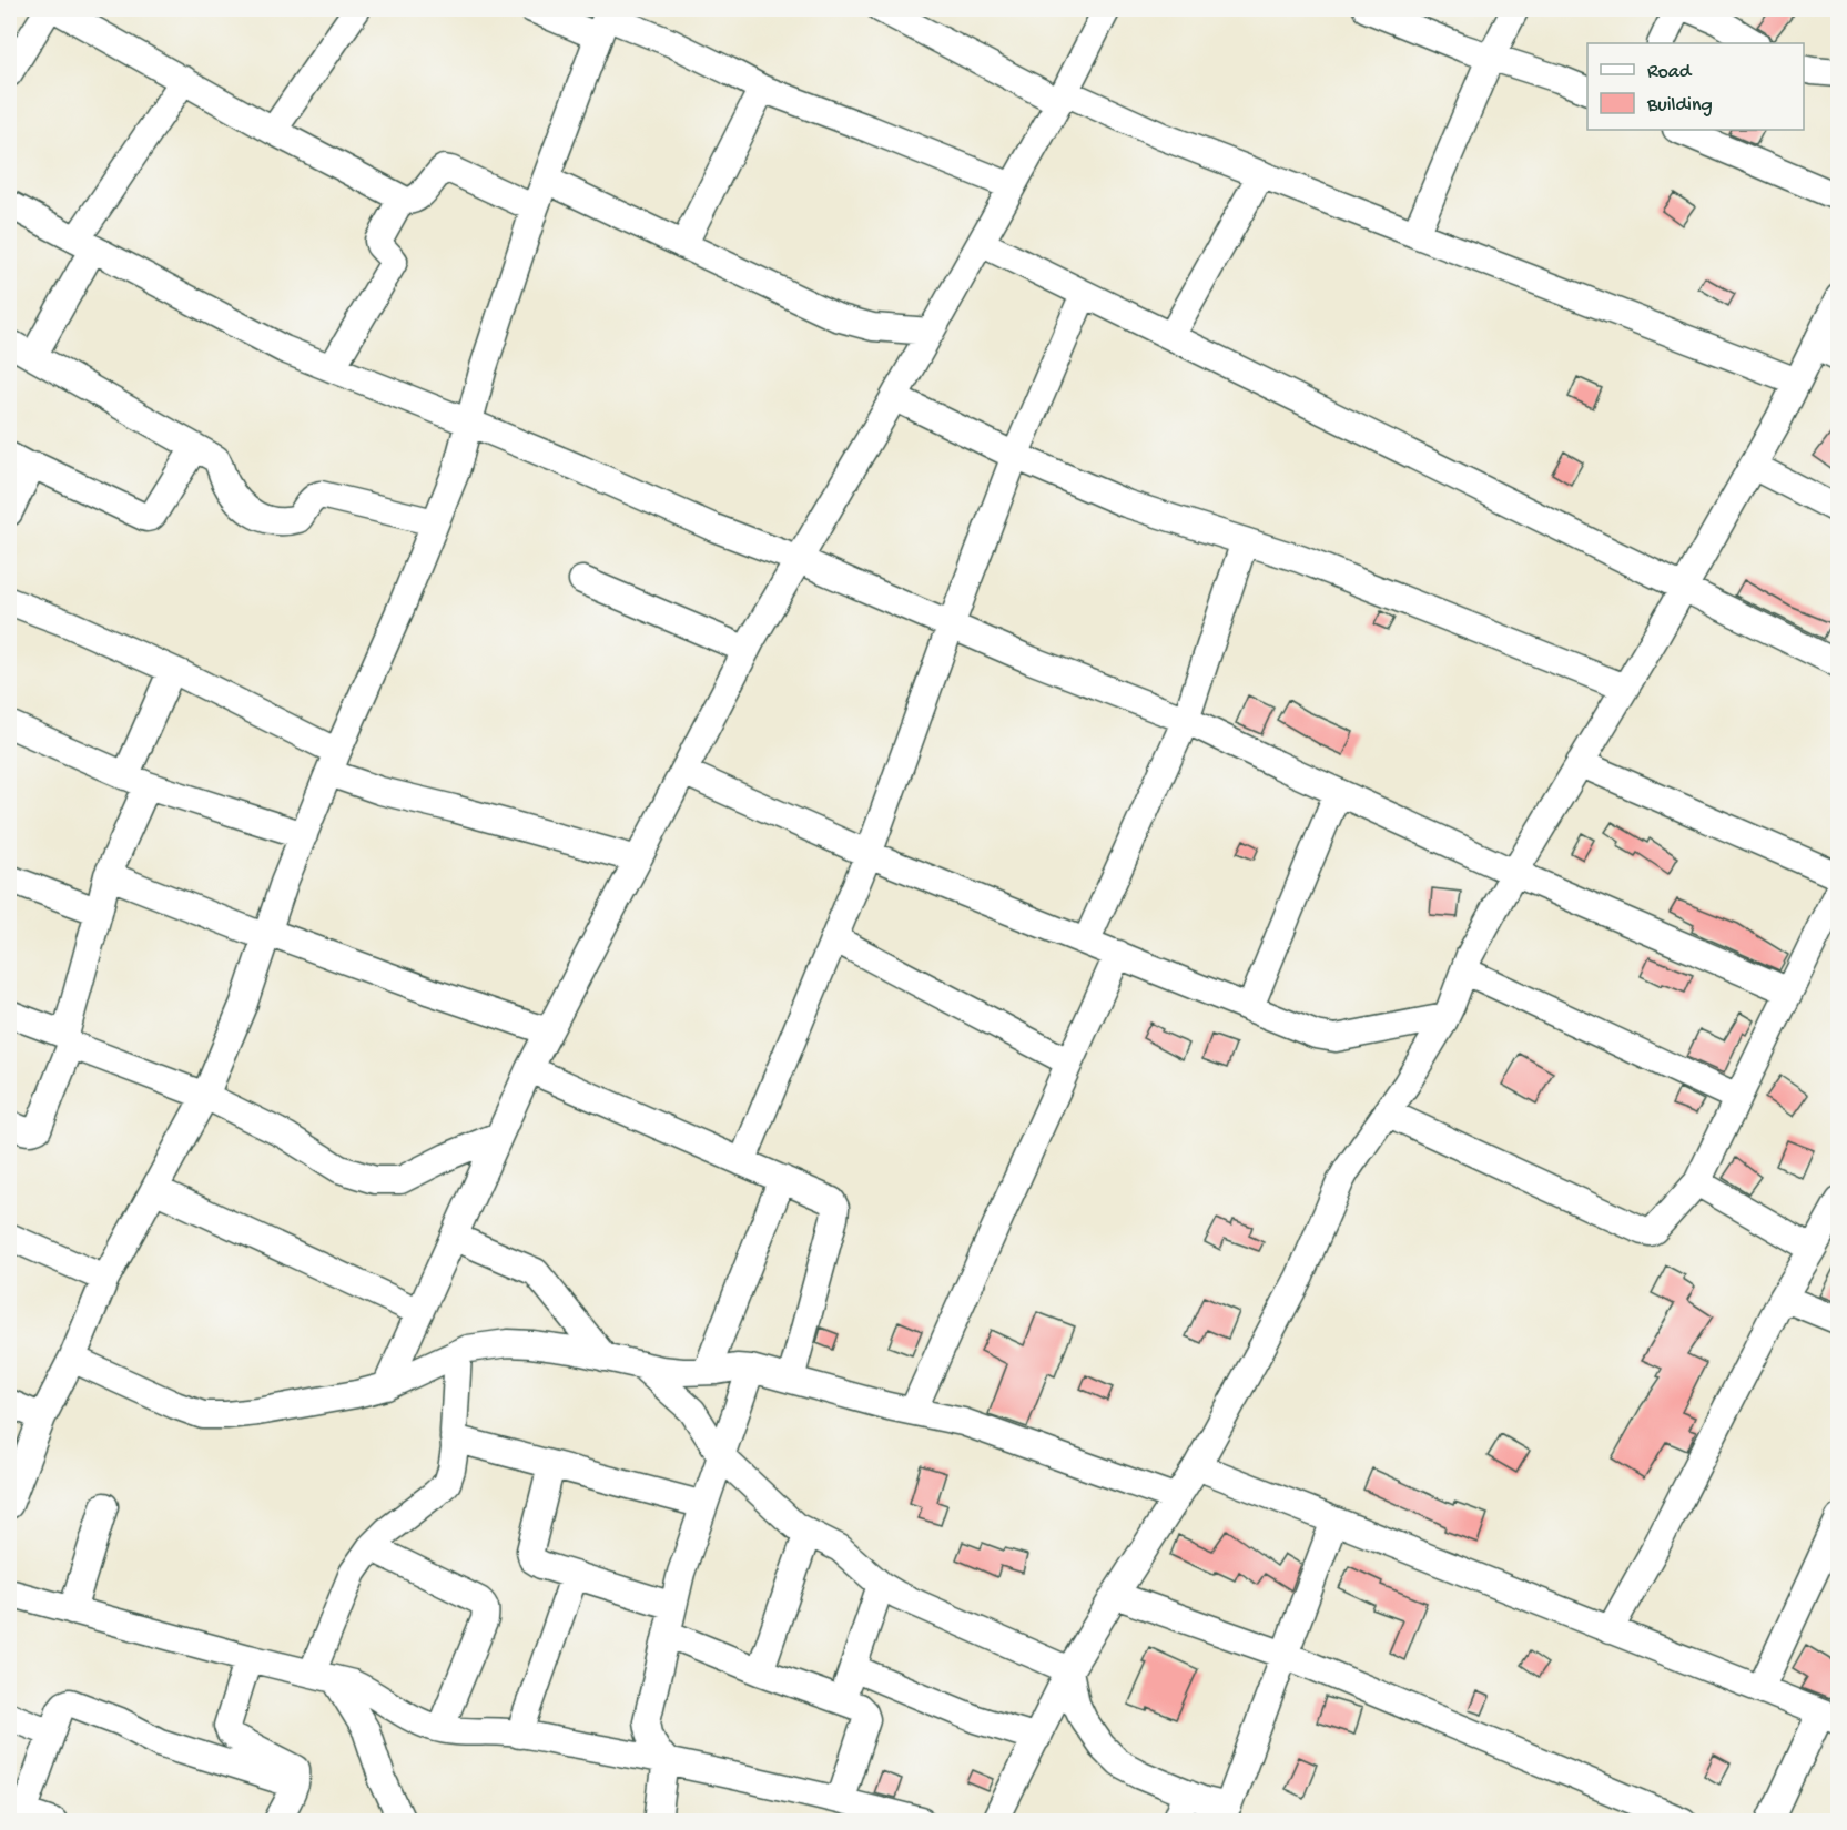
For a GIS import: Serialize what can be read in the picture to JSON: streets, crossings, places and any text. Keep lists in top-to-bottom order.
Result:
{
  "legend": ["Road", "Building"]
}
